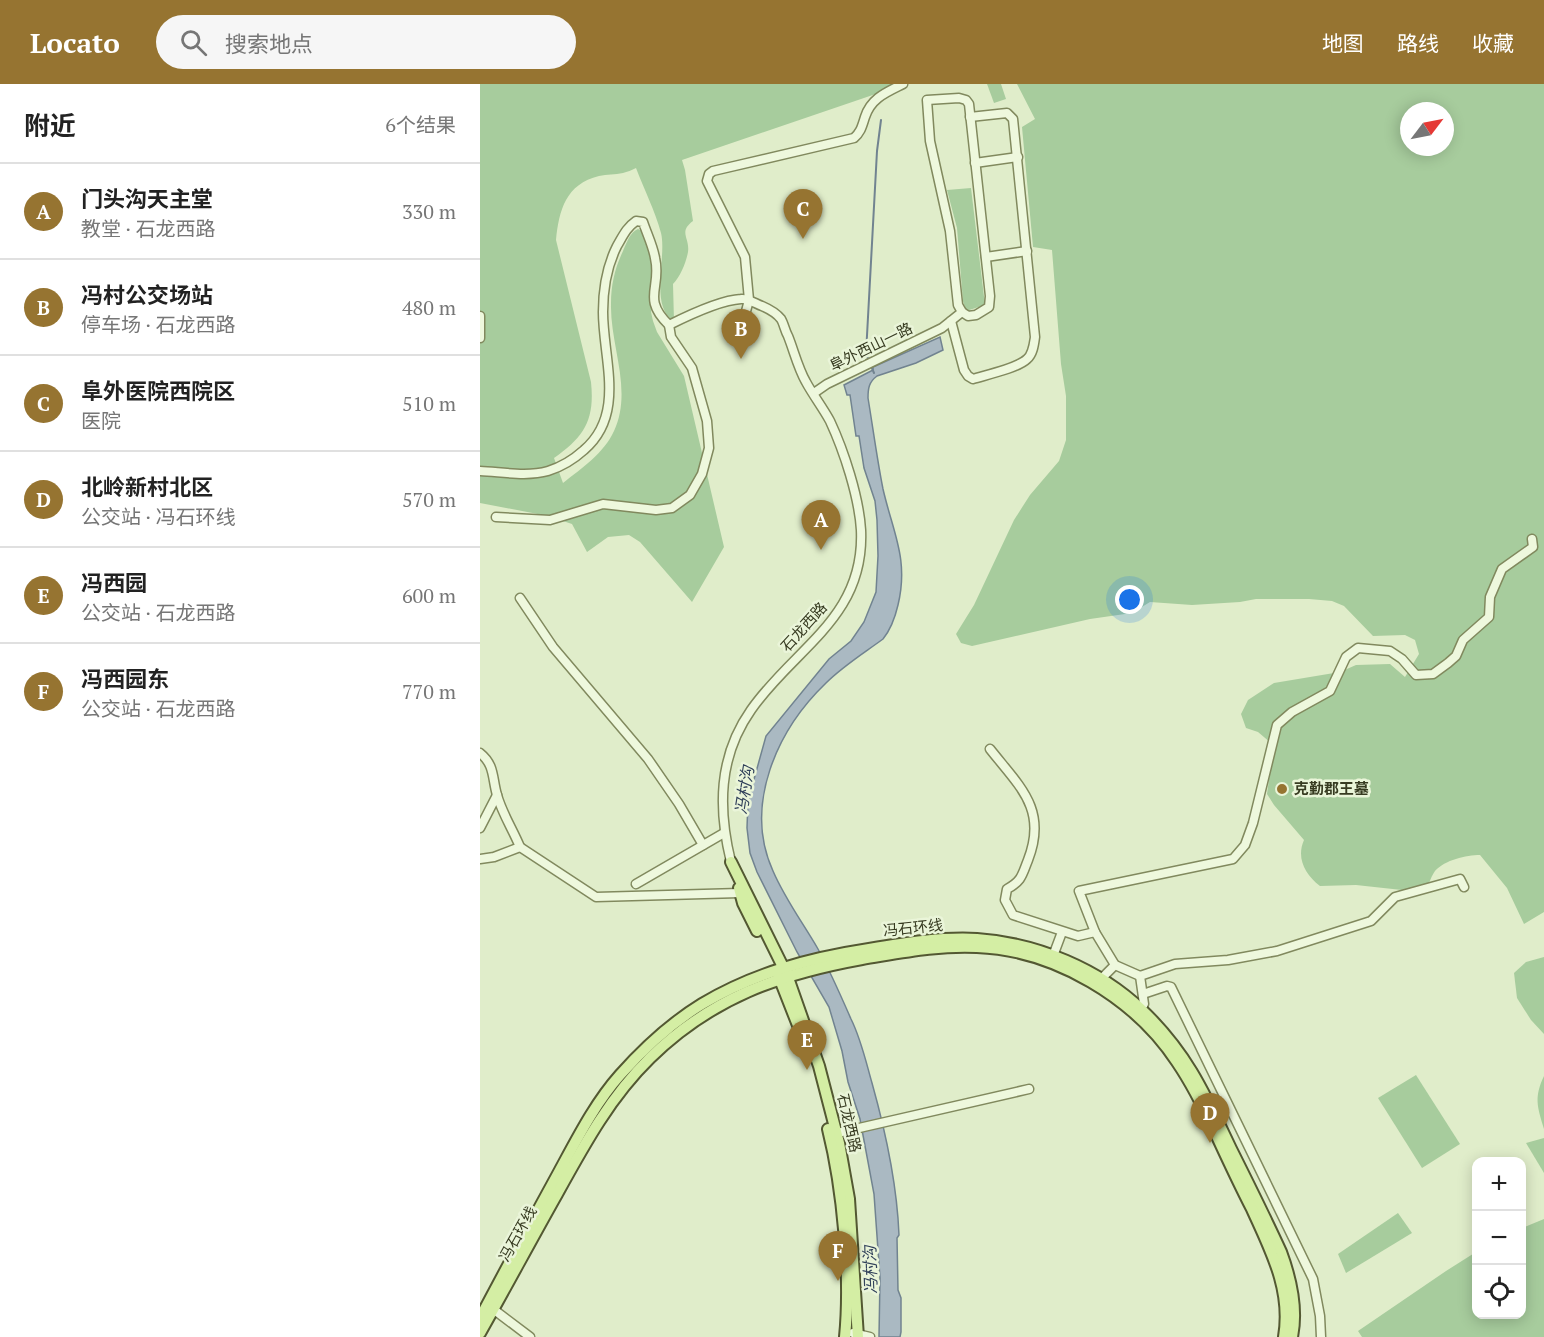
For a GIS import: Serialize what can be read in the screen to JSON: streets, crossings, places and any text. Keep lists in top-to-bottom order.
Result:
{
  "streets": {
    "main road": ["石龙西路", "冯石环线"],
    "street": ["阜外西山一路"]
  },
  "crossings": [
    ["阜外西山一路", "石龙西路"],
    ["石龙西路", "冯石环线"]
  ],
  "water": ["冯村沟"],
  "places": ["克勤郡王墓"],
  "north": "top right",
  "page": {
    "header": "Locato",
    "search": "搜索地点",
    "nav": ["地图", "路线", "收藏"],
    "heading": ["附近", "6个结果"],
    "list": [
      {
        "mark": "A",
        "name": "门头沟天主堂",
        "note": "教堂 · 石龙西路",
        "value": "330 m"
      },
      {
        "mark": "B",
        "name": "冯村公交场站",
        "note": "停车场 · 石龙西路",
        "value": "480 m"
      },
      {
        "mark": "C",
        "name": "阜外医院西院区",
        "note": "医院",
        "value": "510 m"
      },
      {
        "mark": "D",
        "name": "北岭新村北区",
        "note": "公交站 · 冯石环线",
        "value": "570 m"
      },
      {
        "mark": "E",
        "name": "冯西园",
        "note": "公交站 · 石龙西路",
        "value": "600 m"
      },
      {
        "mark": "F",
        "name": "冯西园东",
        "note": "公交站 · 石龙西路",
        "value": "770 m"
      }
    ],
    "pins": [
      "C",
      "B",
      "A",
      "E",
      "D",
      "F"
    ],
    "map_buttons": ["+", "−"]
  }
}
